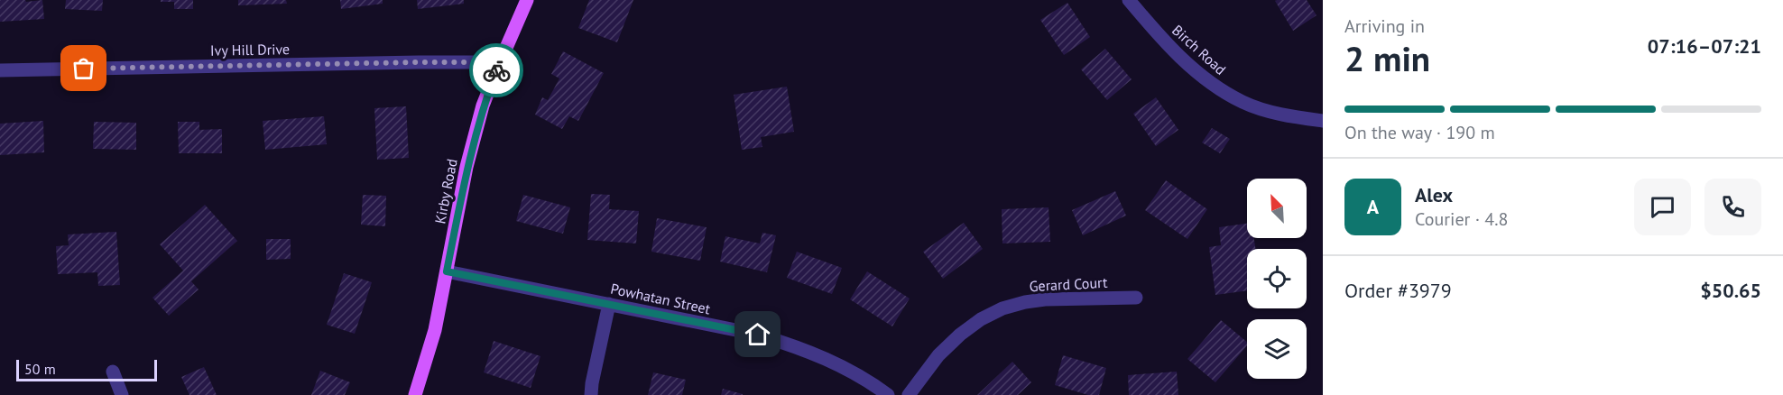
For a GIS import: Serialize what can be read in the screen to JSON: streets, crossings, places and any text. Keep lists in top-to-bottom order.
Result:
{
  "streets": {
    "main road": ["Kirby Road"],
    "street": [
      "Ivy Hill Drive",
      "Birch Road",
      "Gerard Court",
      "Powhatan Street"
    ]
  },
  "crossings": [
    ["Ivy Hill Drive", "Kirby Road"],
    ["Kirby Road", "Powhatan Street"]
  ],
  "scale_bar": "50 m",
  "north": "top left",
  "page": {
    "heading": ["2 min", "Arriving in", "07:16–07:21"],
    "panel": [
      "Alex",
      "Courier · 4.8",
      "Order #3979",
      "$50.65"
    ],
    "bar": "On the way · 190 m",
    "round": "A",
    "scale": "50 m"
  }
}
